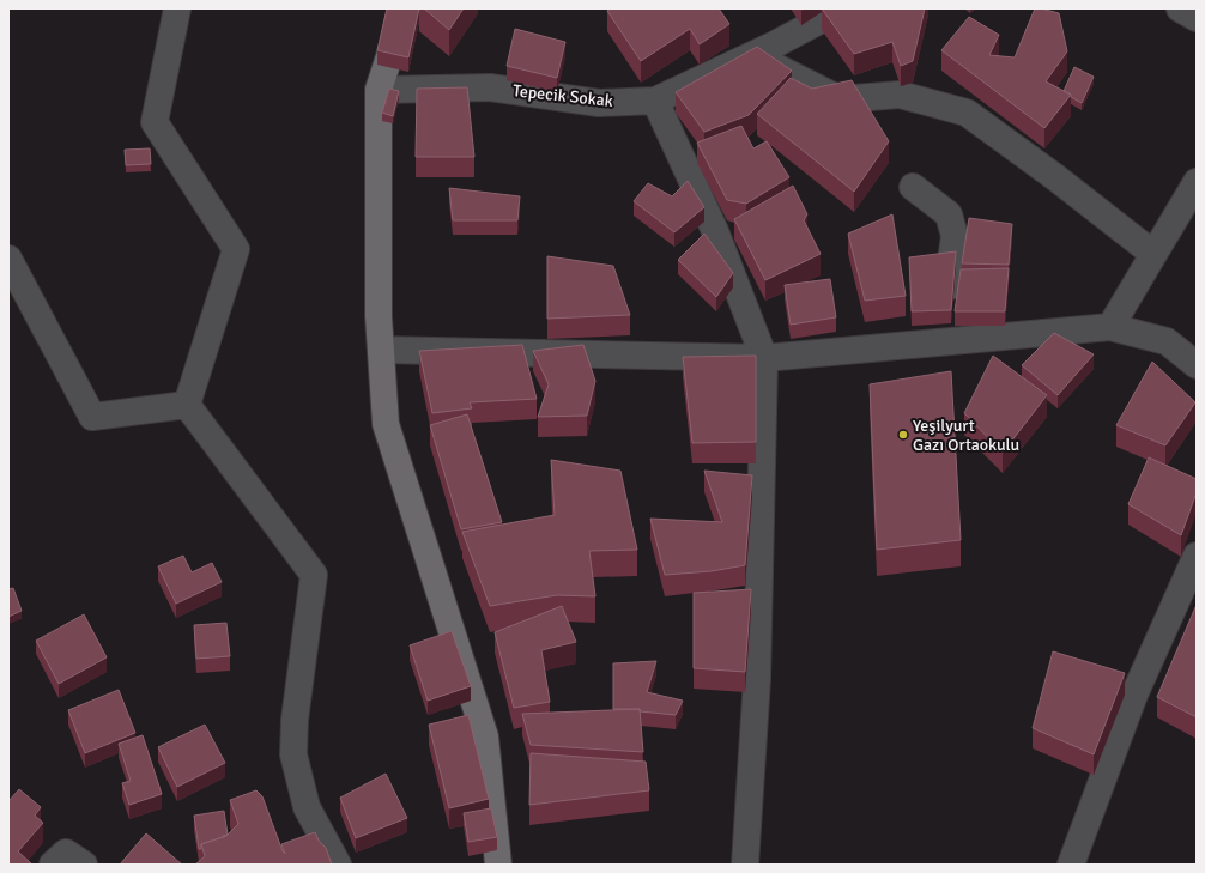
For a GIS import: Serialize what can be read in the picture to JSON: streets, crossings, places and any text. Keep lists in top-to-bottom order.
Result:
{
  "streets": {
    "street": ["Tepecik Sokak"]
  },
  "places": ["Yeşilyurt Gazı Ortaokulu"]
}
